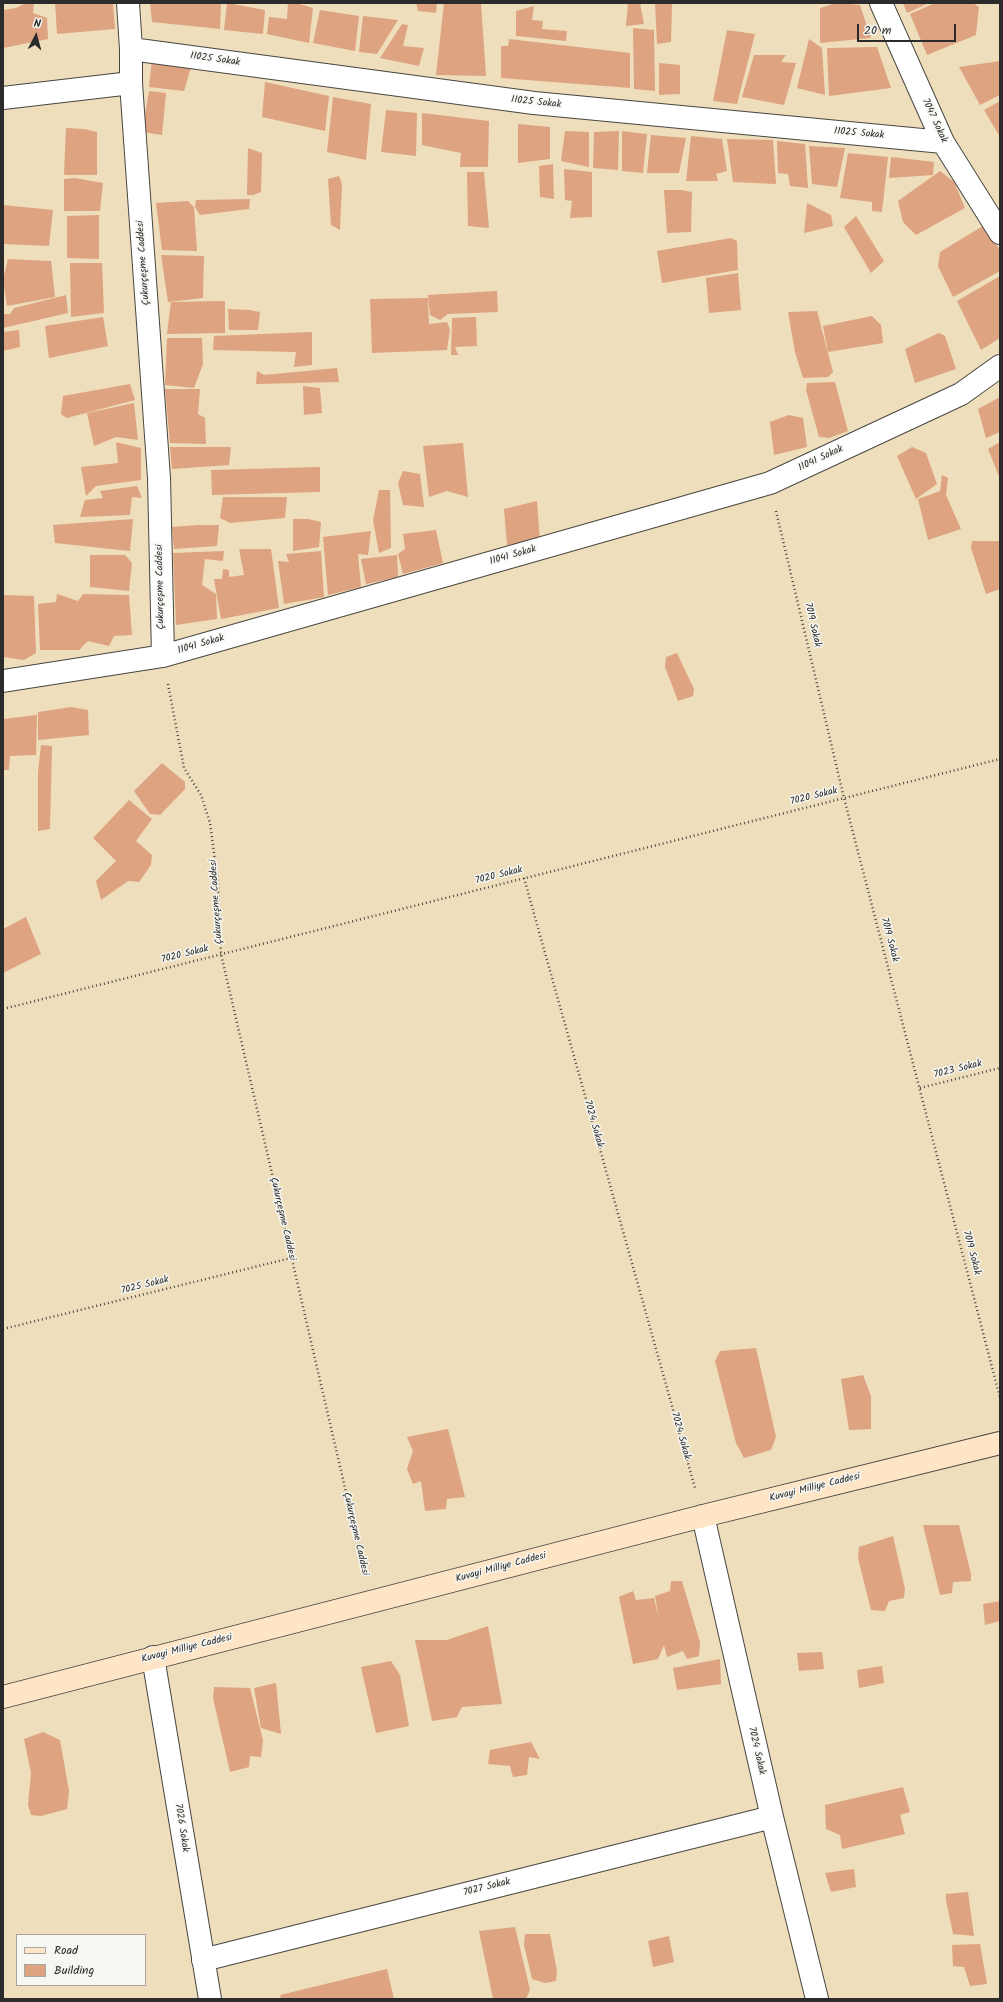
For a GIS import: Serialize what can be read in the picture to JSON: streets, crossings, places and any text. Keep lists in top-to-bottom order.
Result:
{
  "streets": {
    "main road": ["Kuvayi Milliye Caddesi"],
    "street": [
      "11025 Sokak",
      "7047 Sokak",
      "Çukurçeşme Caddesi",
      "11041 Sokak",
      "7024 Sokak",
      "7026 Sokak",
      "7027 Sokak"
    ],
    "path": [
      "7019 Sokak",
      "7020 Sokak",
      "7023 Sokak",
      "7025 Sokak"
    ]
  },
  "crossings": [
    ["11025 Sokak", "7047 Sokak"],
    ["11025 Sokak", "Çukurçeşme Caddesi"],
    ["Çukurçeşme Caddesi", "11041 Sokak"],
    ["Çukurçeşme Caddesi", "7020 Sokak"],
    ["Çukurçeşme Caddesi", "7025 Sokak"],
    ["Çukurçeşme Caddesi", "Kuvayi Milliye Caddesi"],
    ["11041 Sokak", "7019 Sokak"],
    ["7019 Sokak", "7020 Sokak"],
    ["7019 Sokak", "7023 Sokak"],
    ["7020 Sokak", "7024 Sokak"],
    ["7024 Sokak", "Kuvayi Milliye Caddesi"],
    ["7024 Sokak", "7027 Sokak"],
    ["Kuvayi Milliye Caddesi", "7026 Sokak"],
    ["7026 Sokak", "7027 Sokak"]
  ],
  "legend": ["Road", "Building"],
  "scale_bar": "20 m",
  "north": "top"
}
